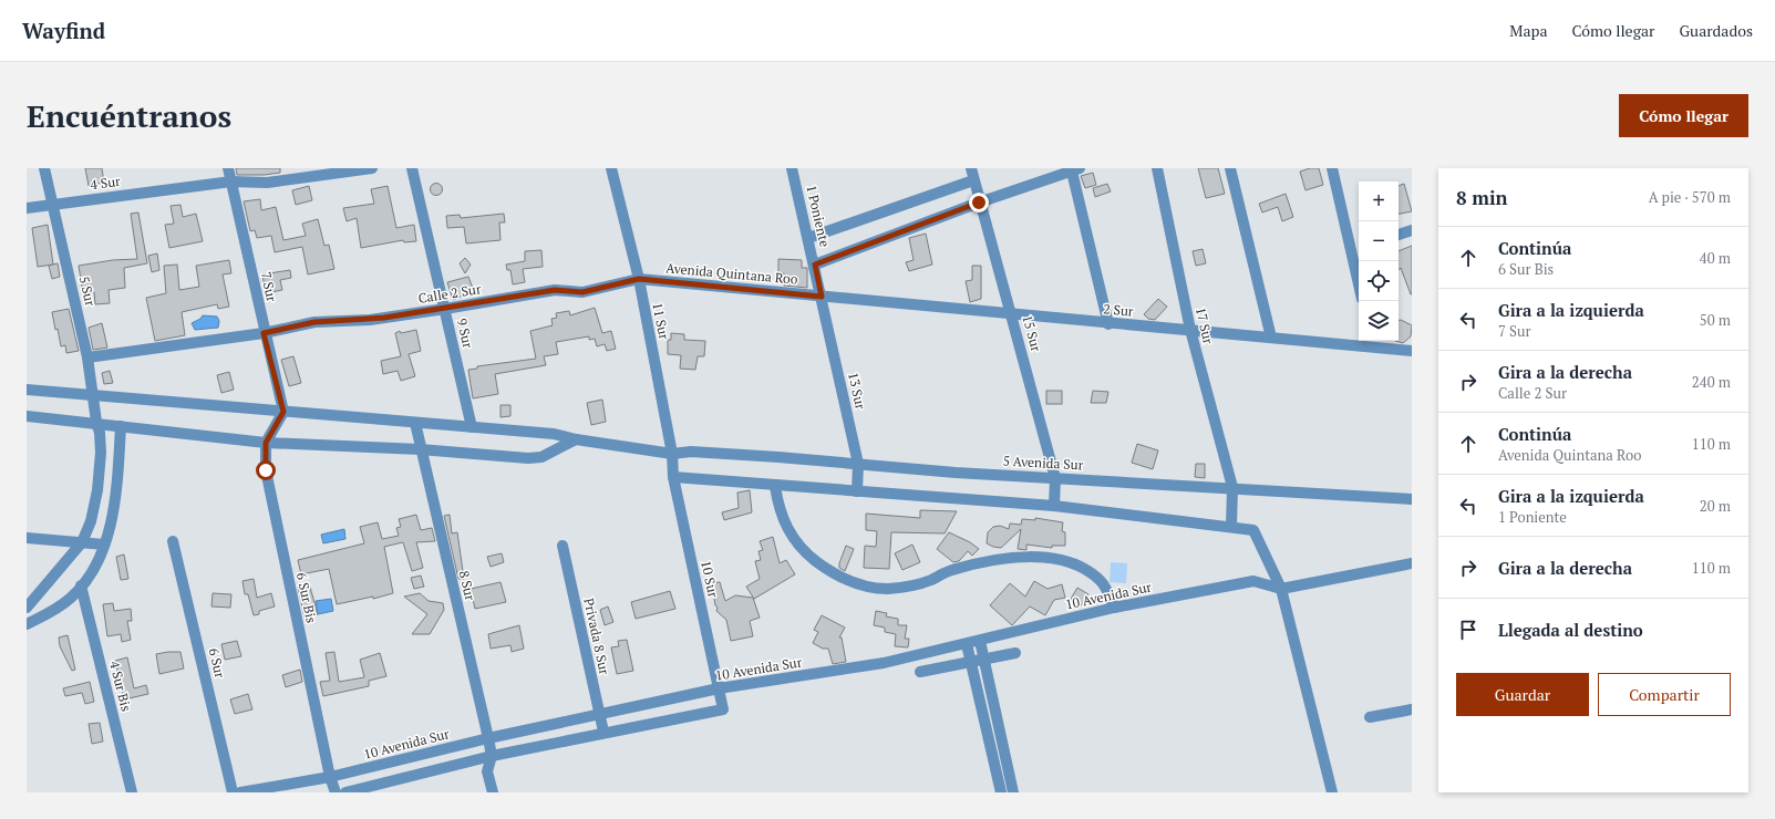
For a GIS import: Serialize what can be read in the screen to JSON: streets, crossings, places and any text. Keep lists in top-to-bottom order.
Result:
{
  "streets": {
    "street": [
      "4 Sur",
      "1 Poniente",
      "Avenida Quintana Roo",
      "7 Sur",
      "5 Sur",
      "Calle 2 Sur",
      "2 Sur",
      "11 Sur",
      "17 Sur",
      "9 Sur",
      "15 Sur",
      "13 Sur",
      "5 Avenida Sur",
      "10 Sur",
      "8 Sur",
      "10 Avenida Sur",
      "6 Sur Bis",
      "Privada 8 Sur",
      "6 Sur",
      "4 Sur Bis"
    ]
  },
  "crossings": [
    ["4 Sur", "7 Sur"],
    ["4 Sur", "5 Sur"],
    ["1 Poniente", "Avenida Quintana Roo"],
    ["1 Poniente", "2 Sur"],
    ["1 Poniente", "13 Sur"],
    ["Avenida Quintana Roo", "Calle 2 Sur"],
    ["Avenida Quintana Roo", "2 Sur"],
    ["Avenida Quintana Roo", "11 Sur"],
    ["Avenida Quintana Roo", "13 Sur"],
    ["7 Sur", "Calle 2 Sur"],
    ["7 Sur", "5 Avenida Sur"],
    ["7 Sur", "6 Sur Bis"],
    ["5 Sur", "Calle 2 Sur"],
    ["5 Sur", "5 Avenida Sur"],
    ["Calle 2 Sur", "11 Sur"],
    ["Calle 2 Sur", "9 Sur"],
    ["2 Sur", "17 Sur"],
    ["2 Sur", "15 Sur"],
    ["2 Sur", "13 Sur"],
    ["11 Sur", "5 Avenida Sur"],
    ["11 Sur", "10 Sur"],
    ["17 Sur", "5 Avenida Sur"],
    ["9 Sur", "5 Avenida Sur"],
    ["15 Sur", "5 Avenida Sur"],
    ["13 Sur", "5 Avenida Sur"],
    ["5 Avenida Sur", "10 Sur"],
    ["5 Avenida Sur", "8 Sur"],
    ["5 Avenida Sur", "6 Sur Bis"],
    ["10 Sur", "10 Avenida Sur"],
    ["10 Sur", "Privada 8 Sur"],
    ["8 Sur", "10 Avenida Sur"],
    ["10 Avenida Sur", "6 Sur Bis"],
    ["10 Avenida Sur", "Privada 8 Sur"]
  ],
  "page": {
    "header": "Wayfind",
    "nav": ["Mapa", "Cómo llegar", "Guardados"],
    "buttons": [
      "Cómo llegar",
      ["Guardar", "Compartir"]
    ],
    "title": "Encuéntranos",
    "heading": ["8 min", "A pie · 570 m"],
    "map_buttons": ["+", "−"],
    "list": [
      ["Continúa", "6 Sur Bis", "40 m"],
      ["Gira a la izquierda", "7 Sur", "50 m"],
      ["Gira a la derecha", "Calle 2 Sur", "240 m"],
      ["Continúa", "Avenida Quintana Roo", "110 m"],
      ["Gira a la izquierda", "1 Poniente", "20 m"],
      ["Gira a la derecha", "110 m"],
      "Llegada al destino"
    ]
  }
}
